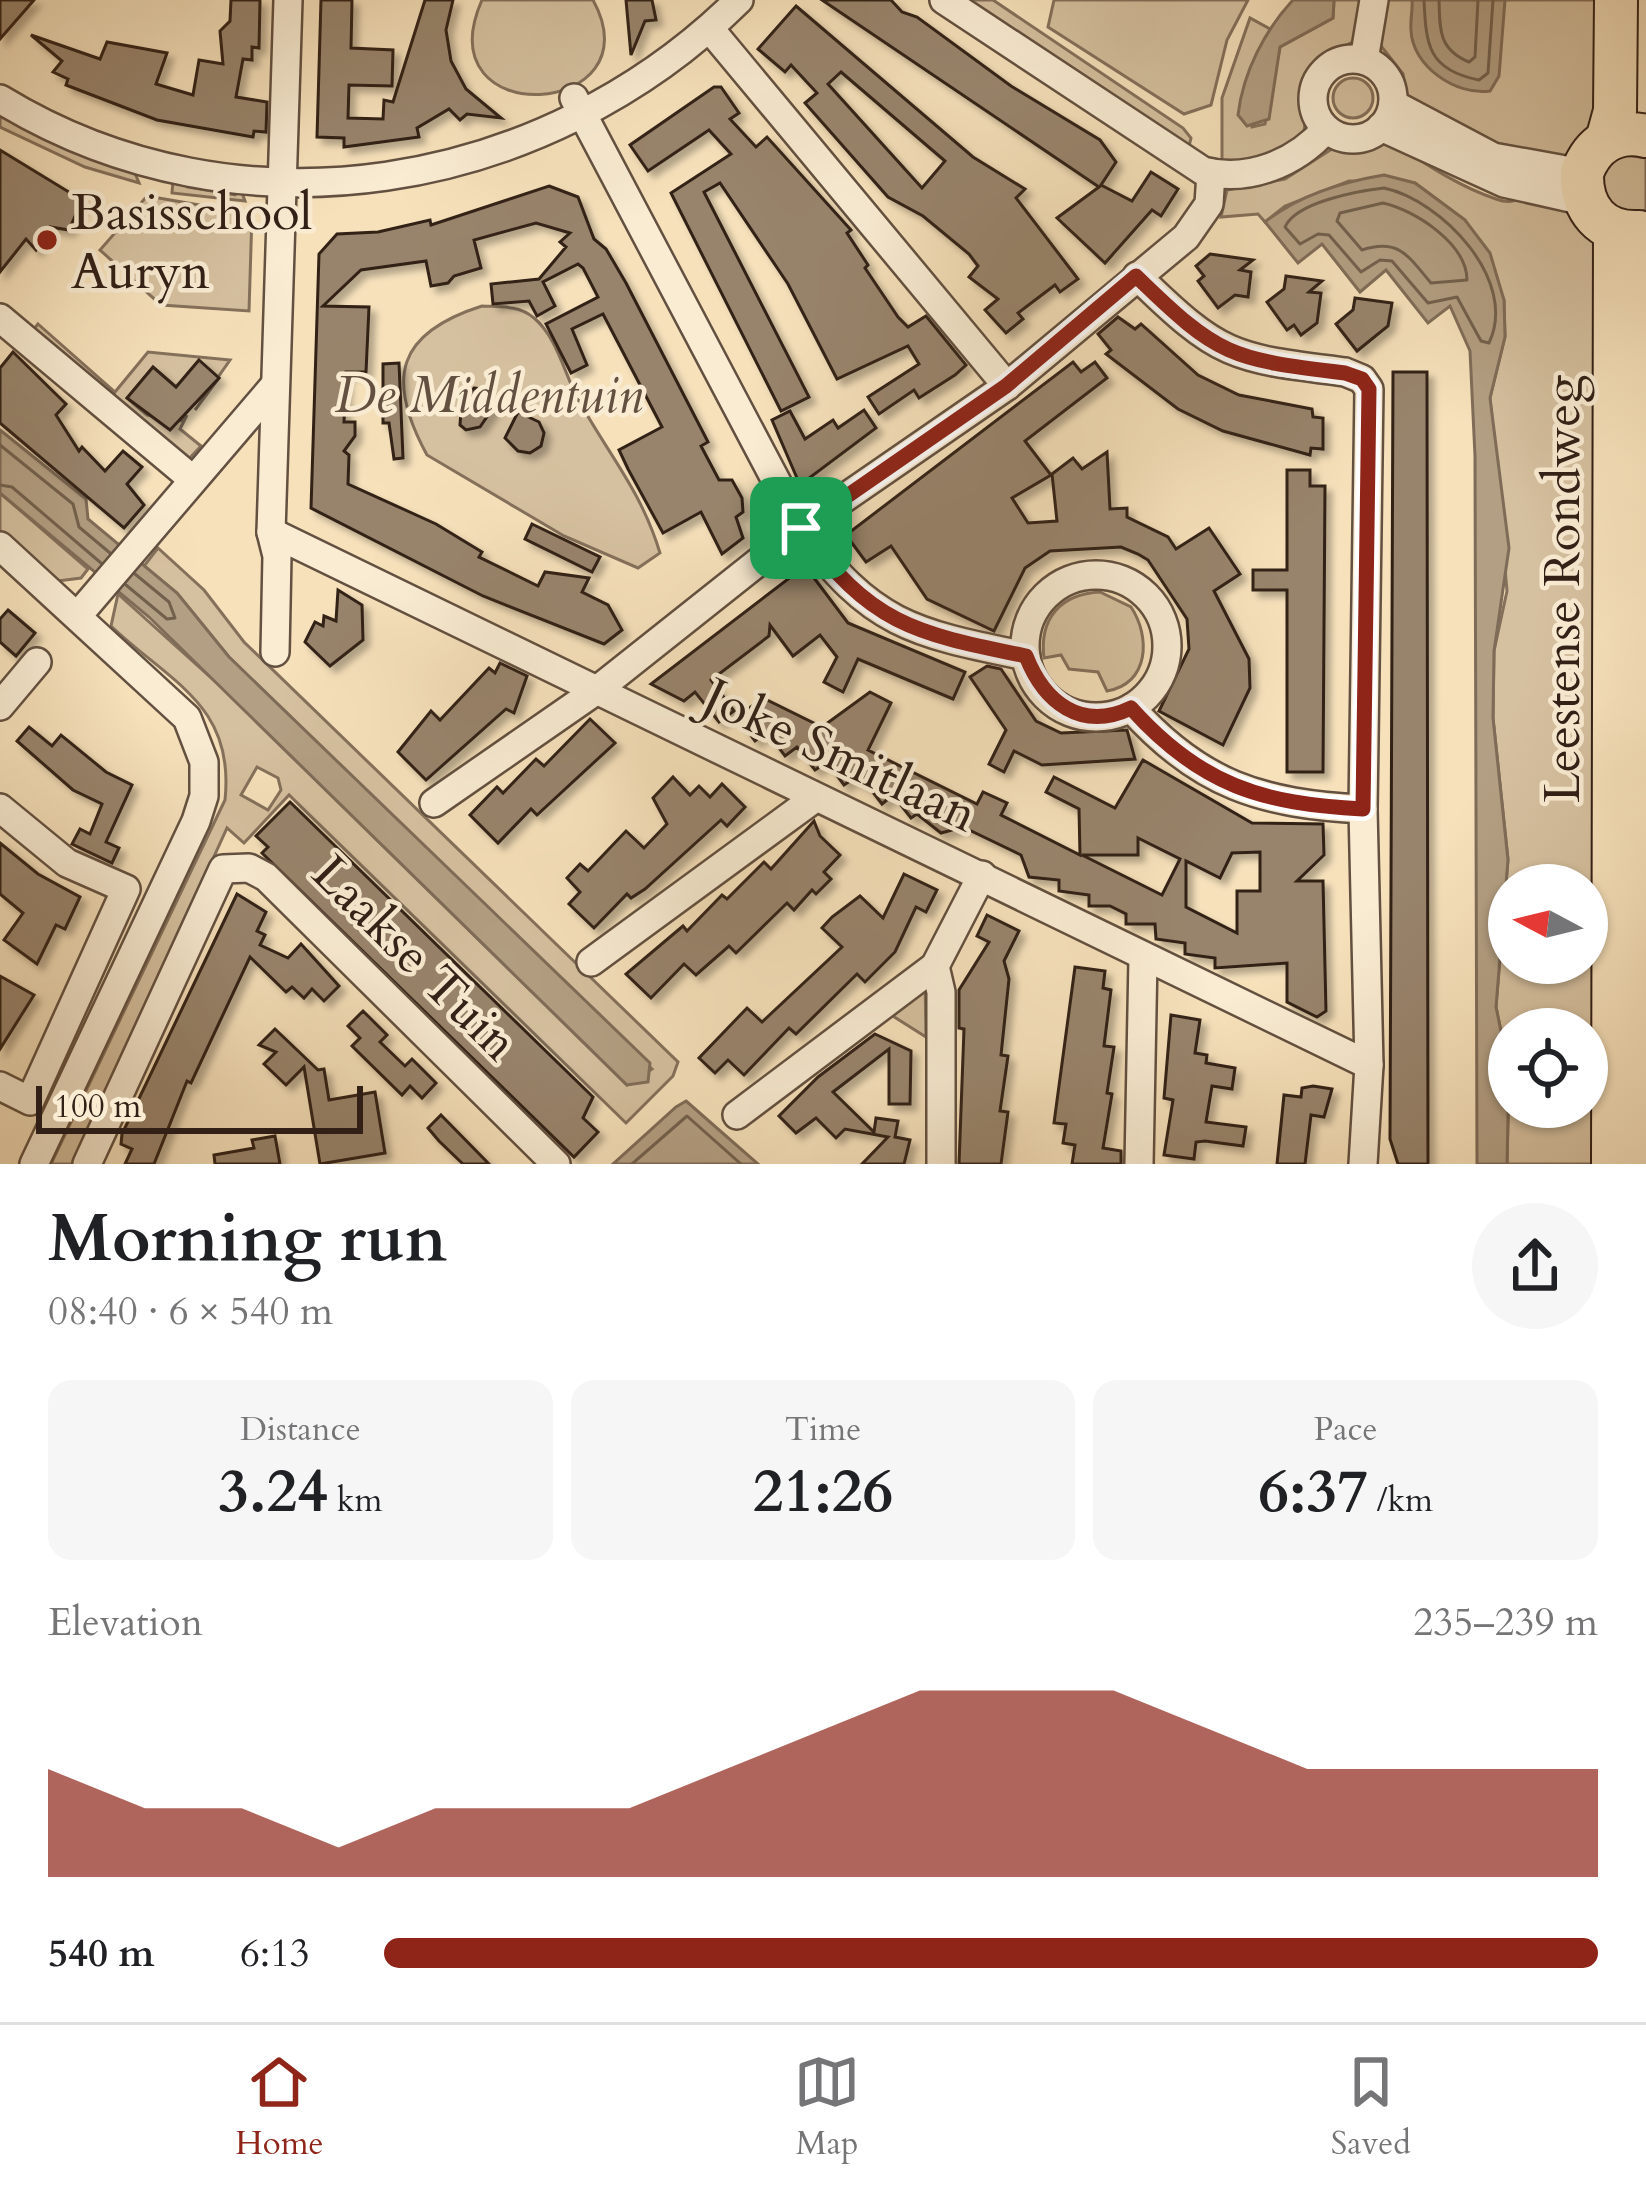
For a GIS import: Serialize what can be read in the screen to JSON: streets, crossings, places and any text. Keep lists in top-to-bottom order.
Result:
{
  "streets": {
    "main road": ["Leestense Rondweg"],
    "street": ["Joke Smitlaan", "Laakse Tuin"]
  },
  "parks": ["De Middentuin"],
  "places": ["Basisschool Auryn"],
  "scale_bar": "100 m",
  "north": "left",
  "page": {
    "scale": "100 m",
    "heading": ["Morning run", "08:40 · 6 × 540 m"],
    "stats": [
      ["Distance", "3.24 km"],
      ["Time", "21:26"],
      ["Pace", "6:37 /km"]
    ],
    "chart": ["Elevation", "235–239 m"],
    "list": [
      {
        "name": "540 m",
        "note": "6:13"
      }
    ],
    "tabs": ["Home", "Map", "Saved"]
  }
}
